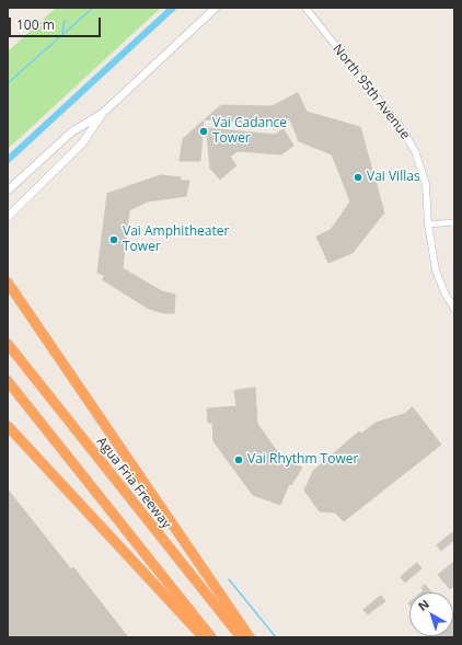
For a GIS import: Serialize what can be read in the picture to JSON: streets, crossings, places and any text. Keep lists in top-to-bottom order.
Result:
{
  "streets": {
    "highway": ["Agua Fria Freeway"],
    "street": ["North 95th Avenue"]
  },
  "places": [
    "Vai Cadance Tower",
    "Vai Villas",
    "Vai Amphitheater Tower",
    "Vai Rhythm Tower"
  ],
  "scale_bar": "100 m",
  "north": "top left"
}
